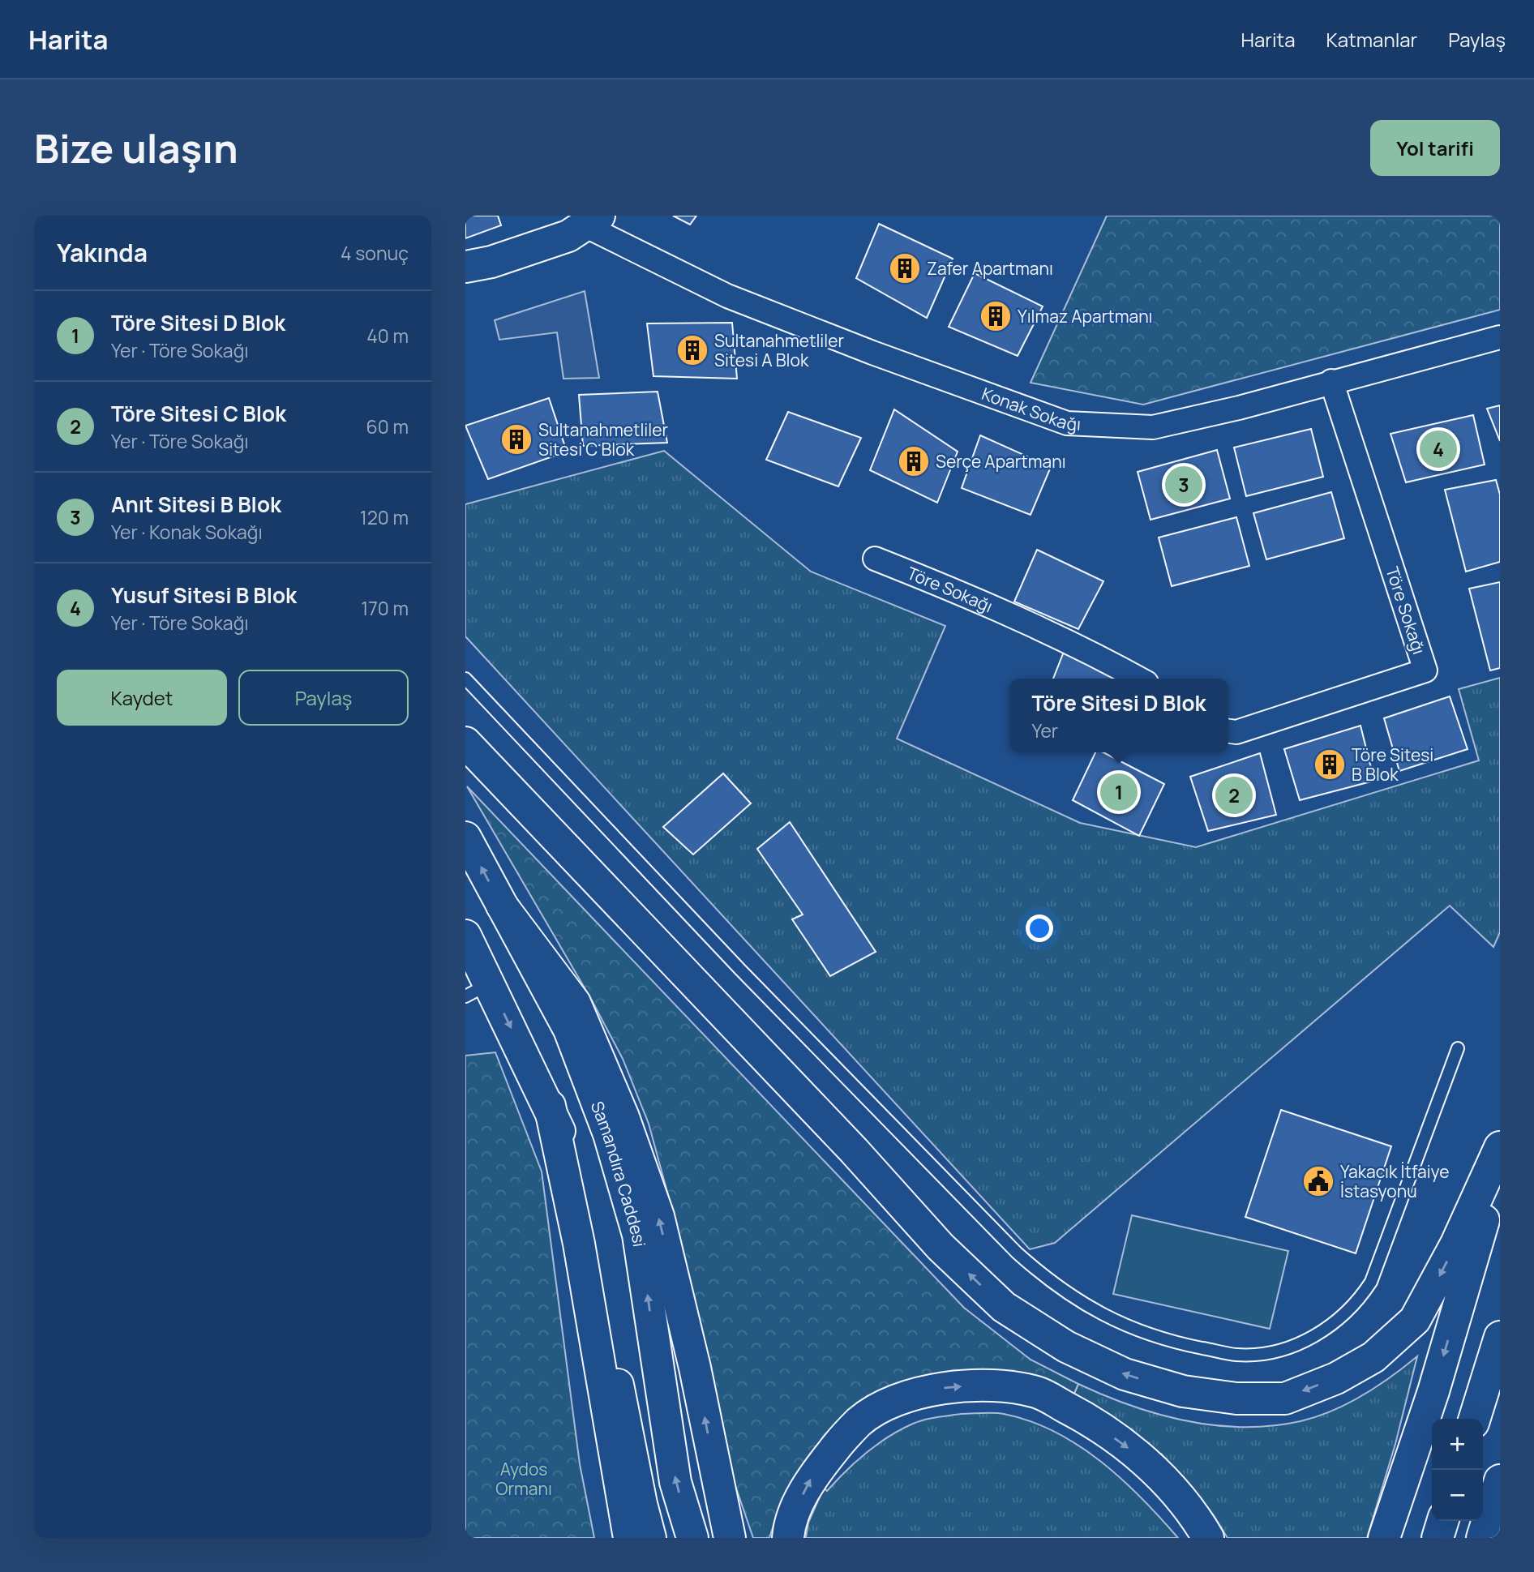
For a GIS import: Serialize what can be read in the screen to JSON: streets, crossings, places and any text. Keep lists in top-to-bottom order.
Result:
{
  "streets": {
    "main road": ["Samandıra Caddesi"],
    "street": ["Konak Sokağı", "Töre Sokağı"]
  },
  "crossings": [
    ["Konak Sokağı", "Töre Sokağı"]
  ],
  "parks": ["Aydos Ormanı"],
  "places": {
    "building": [
      "Zafer Apartmanı",
      "Yılmaz Apartmanı",
      "Sultanahmetliler Sitesi A Blok",
      "Sultanahmetliler Sitesi C Blok",
      "Serçe Apartmanı",
      "Töre Sitesi B Blok"
    ],
    "public building": ["Yakacık İtfaiye İstasyonu"]
  },
  "page": {
    "header": "Harita",
    "nav": ["Harita", "Katmanlar", "Paylaş"],
    "buttons": [
      "Yol tarifi",
      ["Kaydet", "Paylaş"]
    ],
    "title": "Bize ulaşın",
    "heading": ["Yakında", "4 sonuç"],
    "list": [
      {
        "mark": "1",
        "name": "Töre Sitesi D Blok",
        "note": "Yer · Töre Sokağı",
        "value": "40 m"
      },
      {
        "mark": "2",
        "name": "Töre Sitesi C Blok",
        "note": "Yer · Töre Sokağı",
        "value": "60 m"
      },
      {
        "mark": "3",
        "name": "Anıt Sitesi B Blok",
        "note": "Yer · Konak Sokağı",
        "value": "120 m"
      },
      {
        "mark": "4",
        "name": "Yusuf Sitesi B Blok",
        "note": "Yer · Töre Sokağı",
        "value": "170 m"
      }
    ],
    "pins": [
      "4",
      "3",
      "1",
      "2"
    ],
    "popup": ["Töre Sitesi D Blok", "Yer"],
    "map_buttons": ["+", "−"]
  }
}
